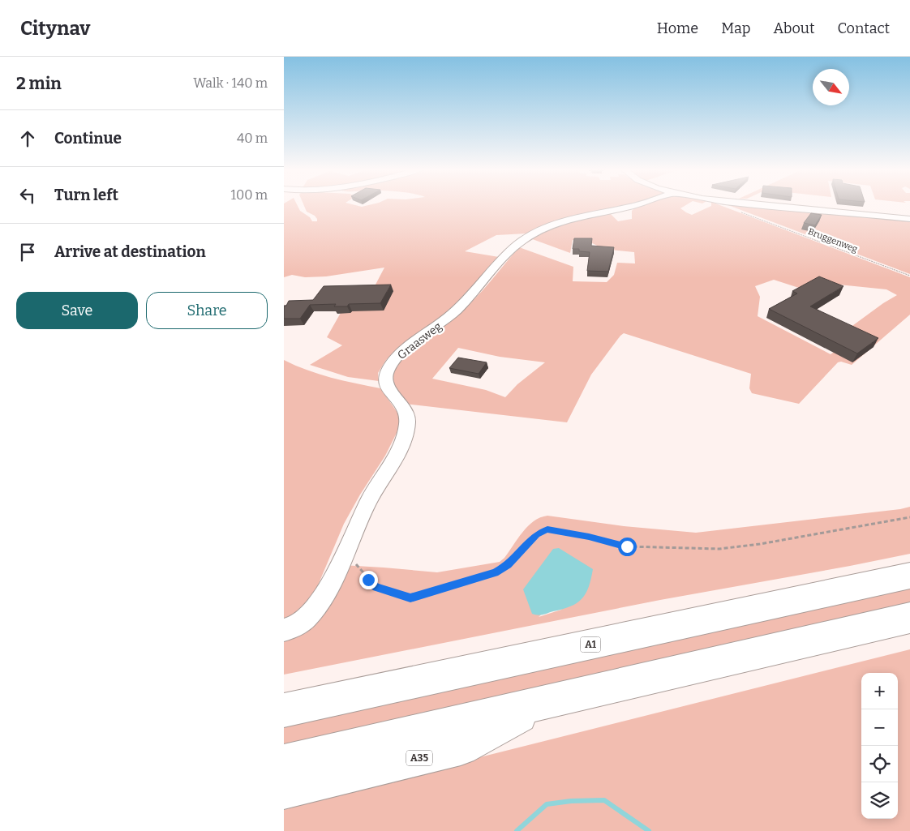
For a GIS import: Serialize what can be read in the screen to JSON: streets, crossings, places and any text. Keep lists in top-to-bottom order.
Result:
{
  "streets": {
    "highway": ["A1", "A35"],
    "street": ["Graasweg"],
    "path": ["Bruggenweg"]
  },
  "north": "bottom right",
  "page": {
    "header": "Citynav",
    "nav": [
      "Home",
      "Map",
      "About",
      "Contact"
    ],
    "heading": ["2 min", "Walk · 140 m"],
    "list": [
      ["Continue", "40 m"],
      ["Turn left", "100 m"],
      "Arrive at destination"
    ],
    "buttons": ["Save", "Share"],
    "map_buttons": ["+", "−"]
  }
}
